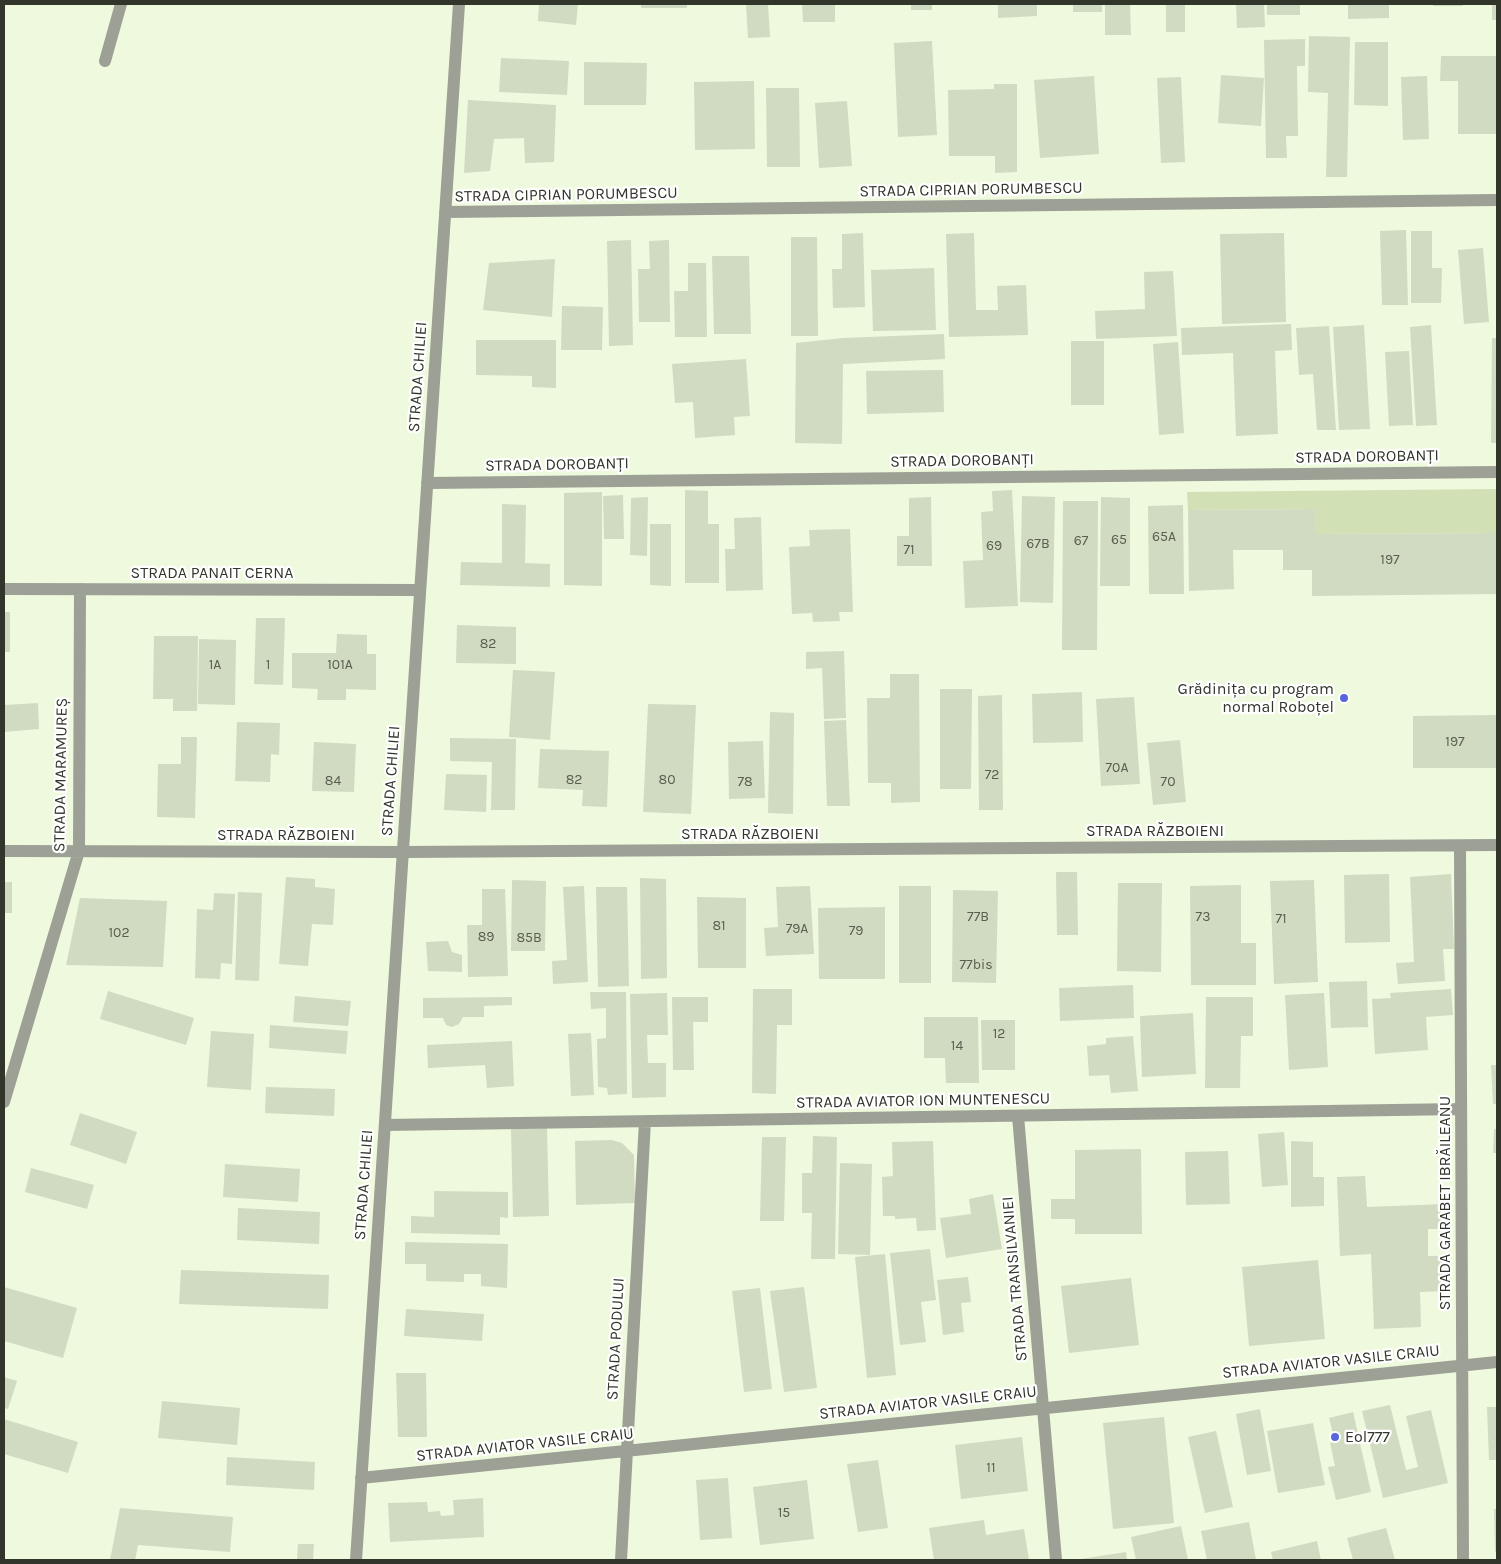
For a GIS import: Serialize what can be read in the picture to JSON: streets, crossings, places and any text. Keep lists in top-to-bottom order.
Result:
{
  "streets": {
    "street": [
      "STRADA CIPRIAN PORUMBESCU",
      "STRADA CHILIEI",
      "STRADA DOROBANȚI",
      "STRADA PANAIT CERNA",
      "STRADA MARAMUREȘ",
      "STRADA RĂZBOIENI",
      "STRADA AVIATOR ION MUNTENESCU",
      "STRADA GARABET IBRĂILEANU",
      "STRADA TRANSILVANIEI",
      "STRADA PODULUI",
      "STRADA AVIATOR VASILE CRAIU"
    ]
  },
  "crossings": [
    ["STRADA CIPRIAN PORUMBESCU", "STRADA CHILIEI"],
    ["STRADA CHILIEI", "STRADA DOROBANȚI"],
    ["STRADA CHILIEI", "STRADA PANAIT CERNA"],
    ["STRADA CHILIEI", "STRADA RĂZBOIENI"],
    ["STRADA CHILIEI", "STRADA AVIATOR ION MUNTENESCU"],
    ["STRADA CHILIEI", "STRADA AVIATOR VASILE CRAIU"],
    ["STRADA PANAIT CERNA", "STRADA MARAMUREȘ"],
    ["STRADA MARAMUREȘ", "STRADA RĂZBOIENI"],
    ["STRADA RĂZBOIENI", "STRADA GARABET IBRĂILEANU"],
    ["STRADA AVIATOR ION MUNTENESCU", "STRADA GARABET IBRĂILEANU"],
    ["STRADA AVIATOR ION MUNTENESCU", "STRADA TRANSILVANIEI"],
    ["STRADA AVIATOR ION MUNTENESCU", "STRADA PODULUI"],
    ["STRADA GARABET IBRĂILEANU", "STRADA AVIATOR VASILE CRAIU"],
    ["STRADA TRANSILVANIEI", "STRADA AVIATOR VASILE CRAIU"],
    ["STRADA PODULUI", "STRADA AVIATOR VASILE CRAIU"]
  ],
  "places": ["Grădinița cu program normal Roboțel", "Eol777"],
  "house_numbers": [
    "65A",
    "65",
    "67",
    "67B",
    "69",
    "71",
    "197",
    "82",
    "1A",
    "1",
    "101A",
    "197",
    "70A",
    "72",
    "82",
    "80",
    "84",
    "78",
    "70",
    "77B",
    "73",
    "71",
    "81",
    "79A",
    "79",
    "102",
    "89",
    "85B",
    "77bis",
    "12",
    "14",
    "11",
    "15"
  ]
}
